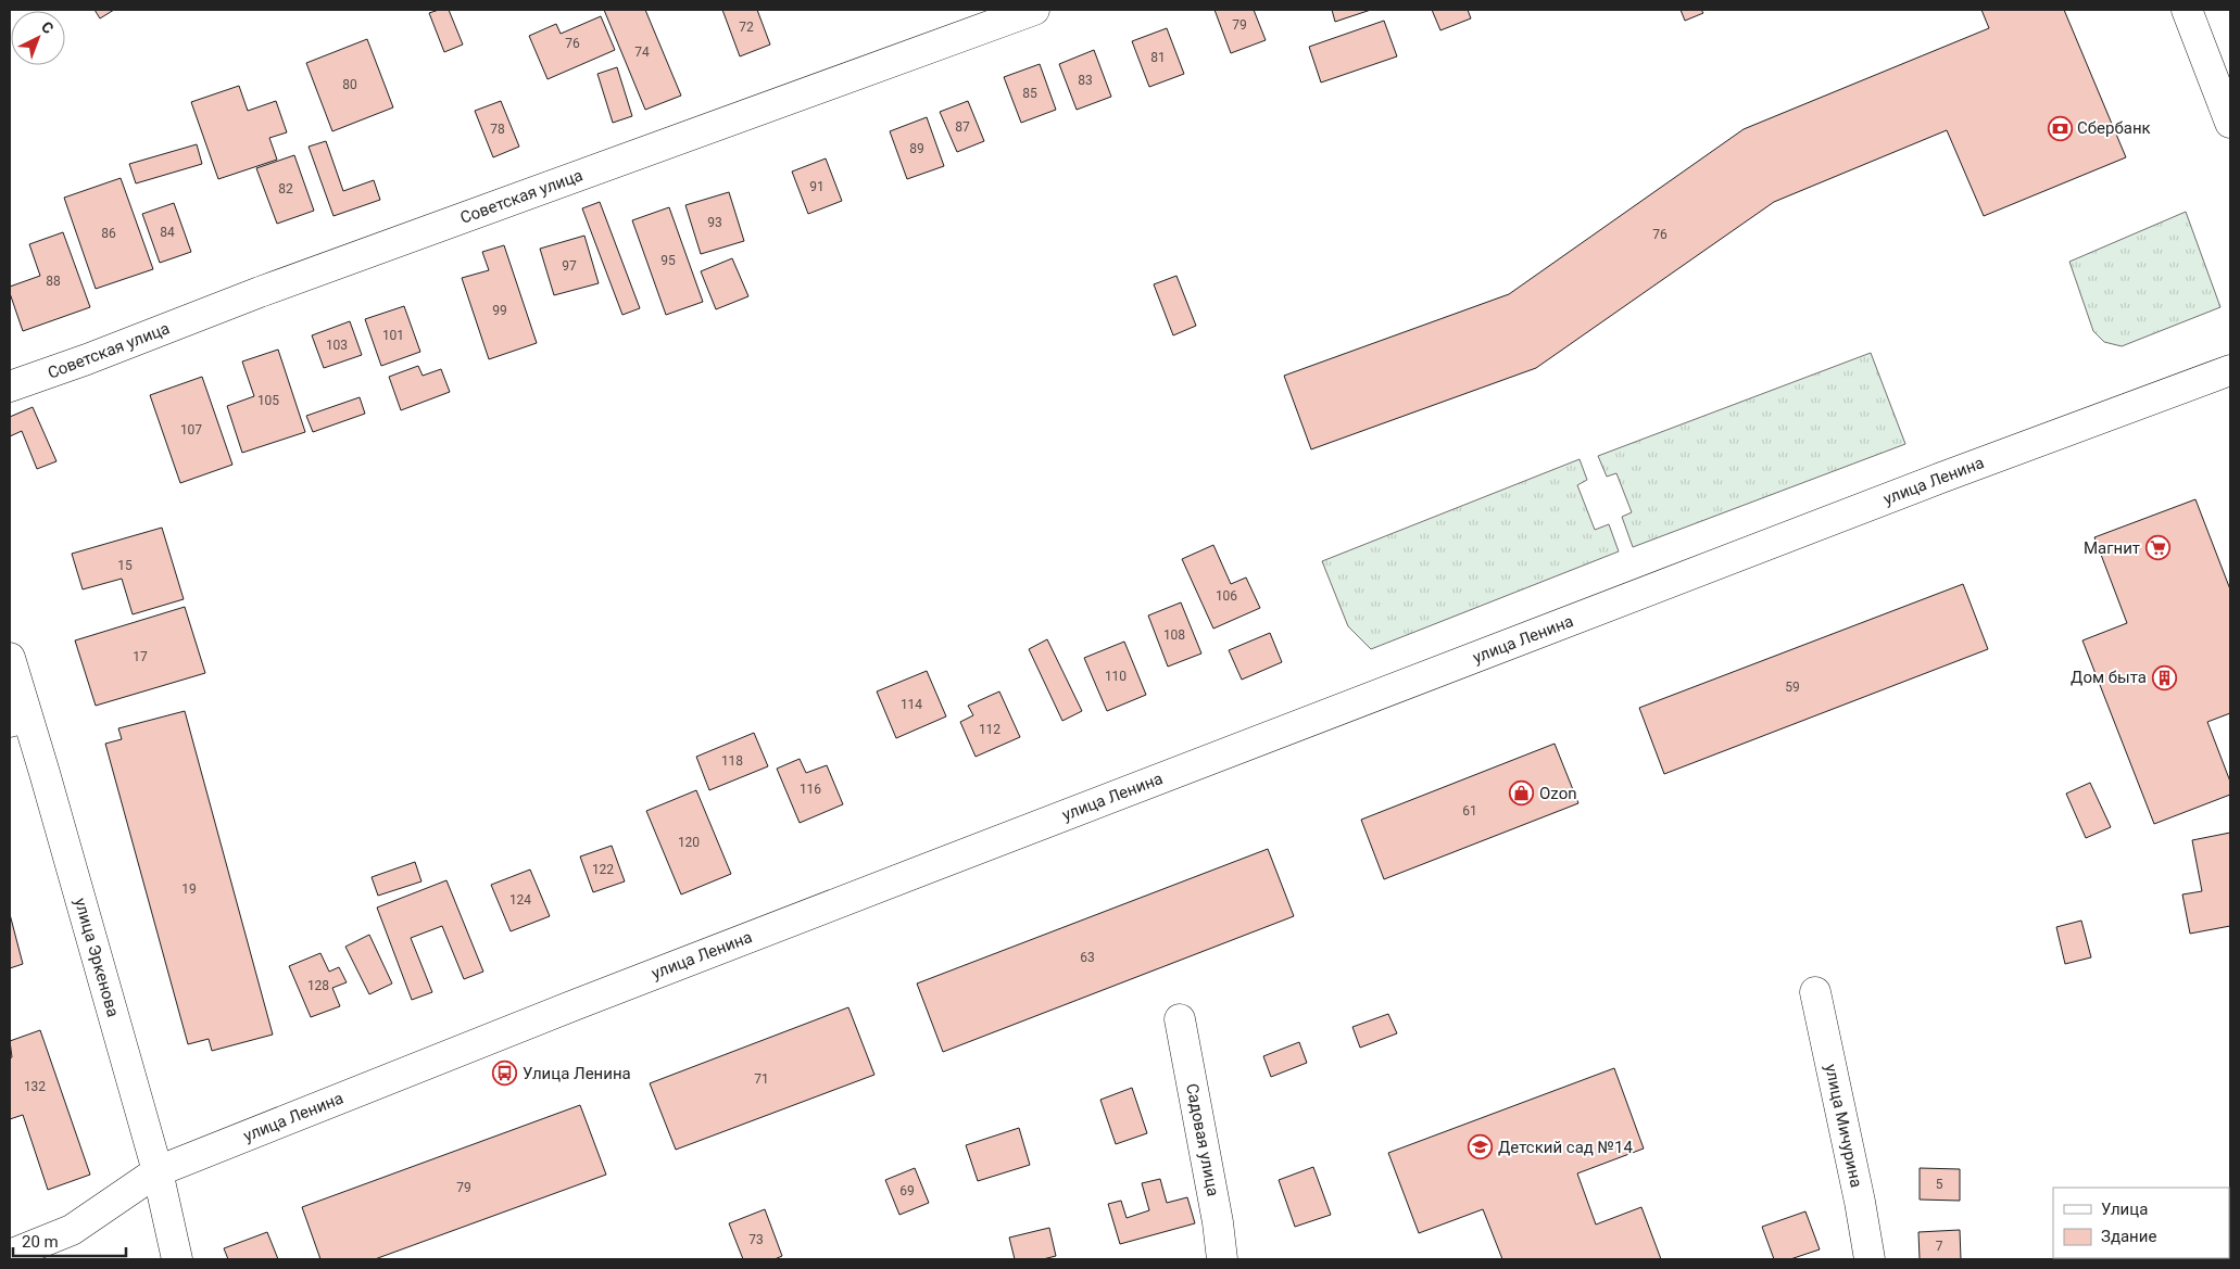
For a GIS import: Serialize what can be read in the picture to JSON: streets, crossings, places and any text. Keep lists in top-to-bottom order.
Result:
{
  "streets": {
    "street": [
      "Советская улица",
      "улица Ленина",
      "улица Эркенова",
      "улица Мичурина",
      "Садовая улица"
    ]
  },
  "crossings": [
    ["улица Ленина", "улица Эркенова"]
  ],
  "places": {
    "bank": ["Сбербанк"],
    "supermarket": ["Магнит"],
    "building": ["Дом быта"],
    "shop": ["Ozon"],
    "bus stop": ["Улица Ленина"],
    "school or university": ["Детский сад №14"]
  },
  "house_numbers": [
    "79",
    "72",
    "76",
    "74",
    "81",
    "83",
    "80",
    "85",
    "87",
    "78",
    "89",
    "91",
    "82",
    "93",
    "84",
    "86",
    "76",
    "95",
    "97",
    "88",
    "99",
    "101",
    "103",
    "105",
    "107",
    "15",
    "106",
    "108",
    "17",
    "110",
    "59",
    "114",
    "112",
    "118",
    "116",
    "61",
    "120",
    "122",
    "19",
    "124",
    "63",
    "128",
    "71",
    "132",
    "5",
    "79",
    "69",
    "73",
    "7"
  ],
  "legend": ["Улица", "Здание"],
  "scale_bar": "20 m",
  "north": "top right"
}
